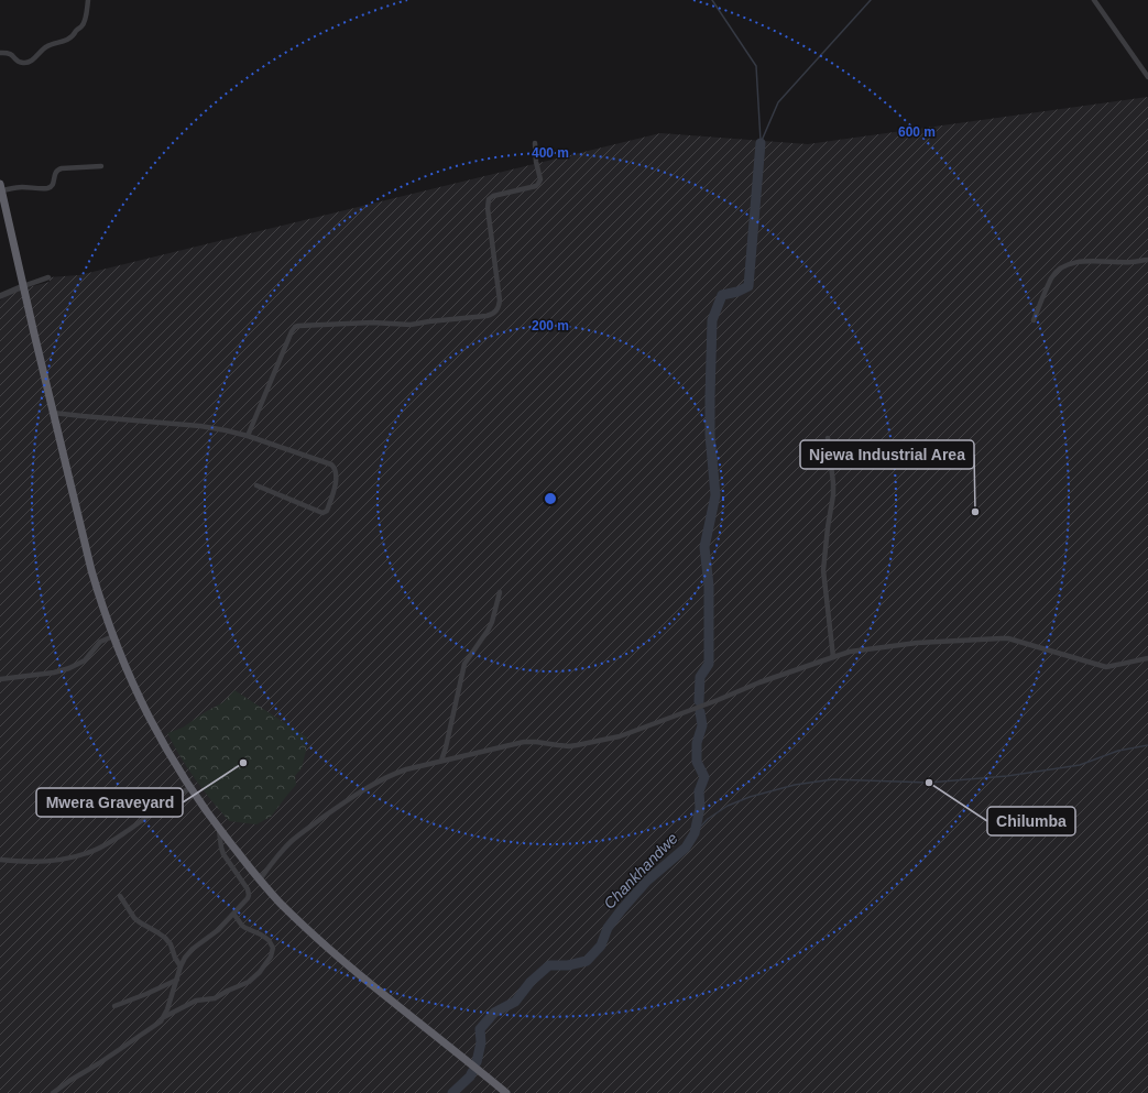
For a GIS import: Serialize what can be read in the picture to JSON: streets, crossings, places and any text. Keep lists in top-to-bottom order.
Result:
{
  "water": ["Chankhandwe"],
  "places": ["Njewa Industrial Area", "Mwera Graveyard", "Chilumba"],
  "rings": ["600 m", "400 m", "200 m"]
}
